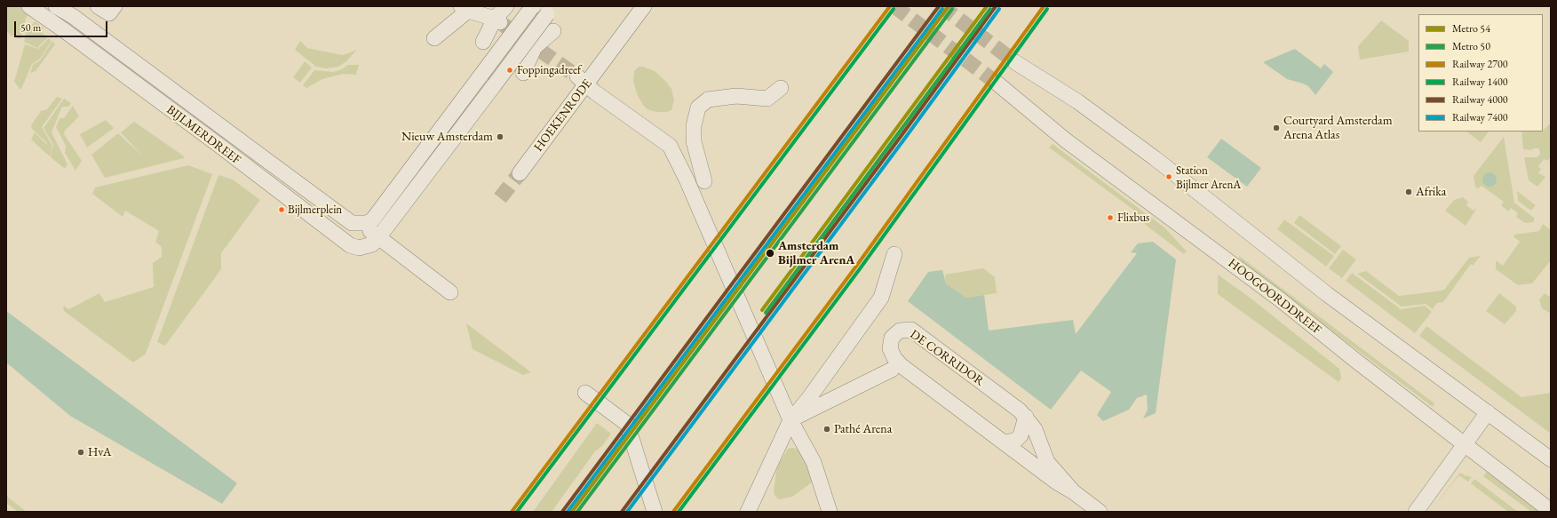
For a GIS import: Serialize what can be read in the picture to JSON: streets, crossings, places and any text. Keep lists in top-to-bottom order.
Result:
{
  "streets": {
    "street": [
      "HOEKENRODE",
      "BIJLMERDREEF",
      "HOOGOORDDREEF",
      "DE CORRIDOR"
    ]
  },
  "places": [
    "Foppingadreef",
    "Courtyard Amsterdam Arena Atlas",
    "Nieuw Amsterdam",
    "Station Bijlmer ArenA",
    "Afrika",
    "Bijlmerplein",
    "Flixbus",
    "Amsterdam Bijlmer ArenA",
    "Pathé Arena",
    "HvA"
  ],
  "lines": [
    "metro line 54",
    "rail line 2700",
    "rail line 4000",
    "metro line 50",
    "rail line 1400",
    "rail line 7400"
  ],
  "legend": [
    "Metro 54",
    "Metro 50",
    "Railway 2700",
    "Railway 1400",
    "Railway 4000",
    "Railway 7400"
  ],
  "scale_bar": "50 m"
}
